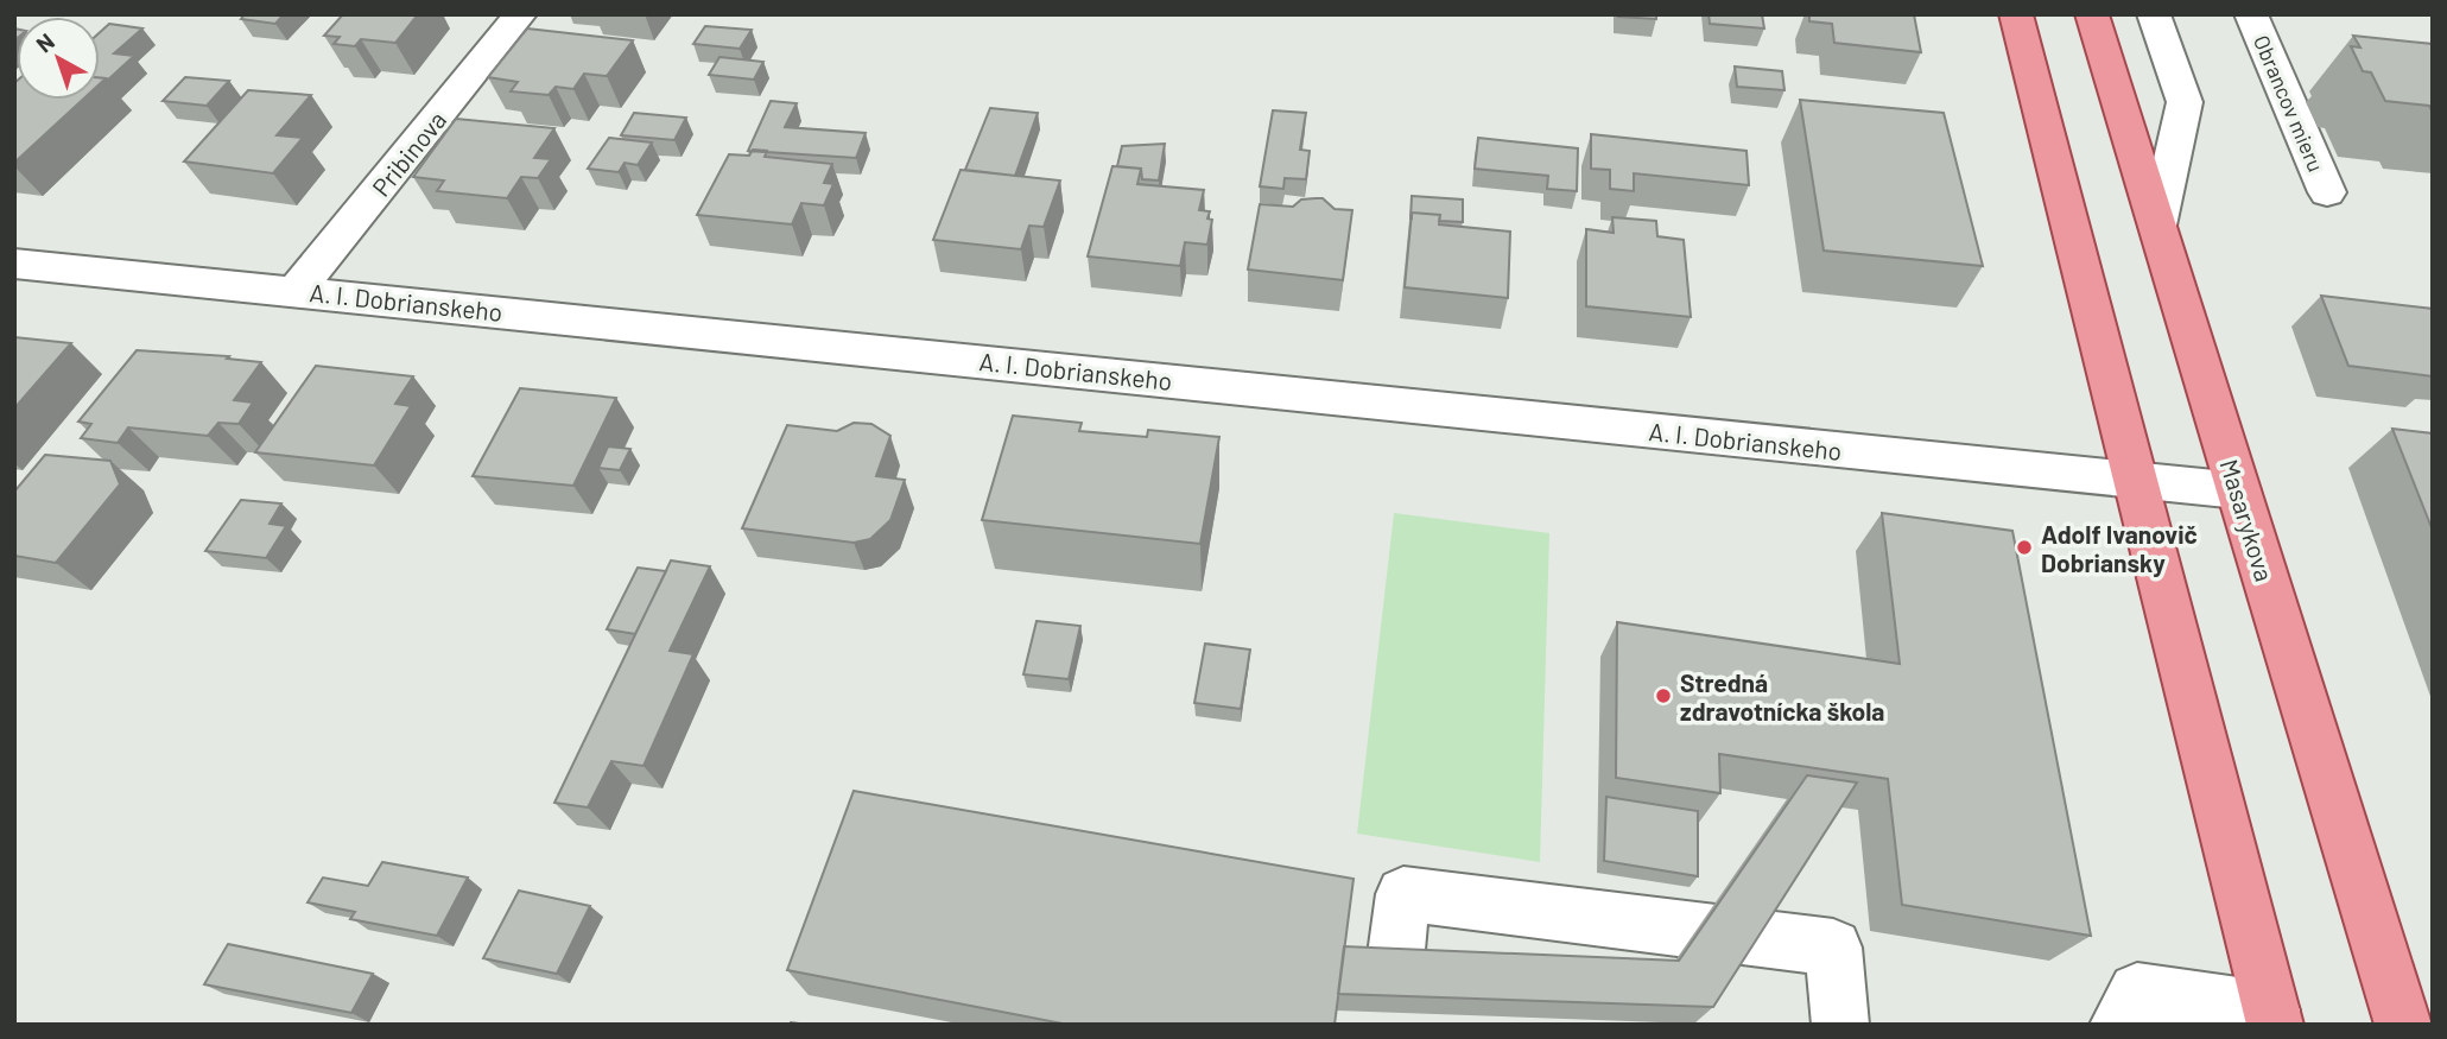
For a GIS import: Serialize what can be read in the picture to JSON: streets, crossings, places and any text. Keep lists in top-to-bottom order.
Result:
{
  "streets": {
    "main road": ["Masarykova"],
    "street": ["Obrancov mieru", "Pribinova", "A. I. Dobrianskeho"]
  },
  "crossings": [
    ["Pribinova", "A. I. Dobrianskeho"],
    ["A. I. Dobrianskeho", "Masarykova"]
  ],
  "places": ["Adolf Ivanovič Dobriansky", "Stredná zdravotnícka škola"],
  "north": "top left"
}
